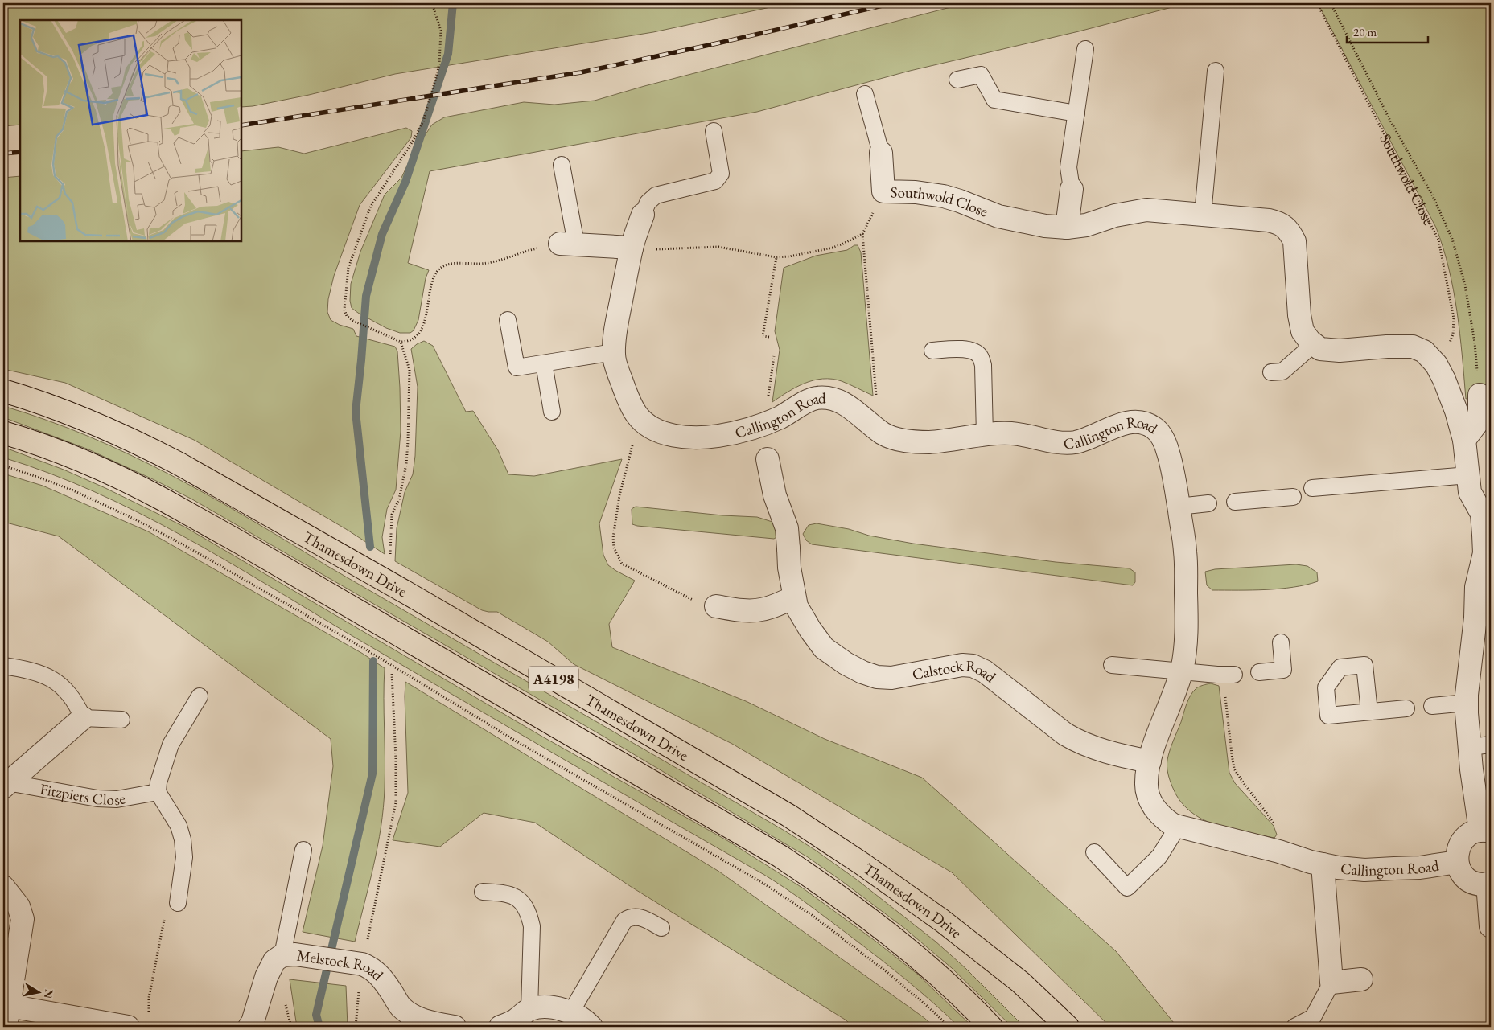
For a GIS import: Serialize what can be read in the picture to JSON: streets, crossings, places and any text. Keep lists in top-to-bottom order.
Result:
{
  "streets": {
    "main road": ["Thamesdown Drive", "A4198"],
    "street": [
      "Southwold Close",
      "Callington Road",
      "Calstock Road",
      "Fitzpiers Close",
      "Melstock Road"
    ]
  },
  "crossings": [
    ["Callington Road", "Calstock Road"]
  ],
  "scale_bar": "20 m",
  "north": "right"
}
